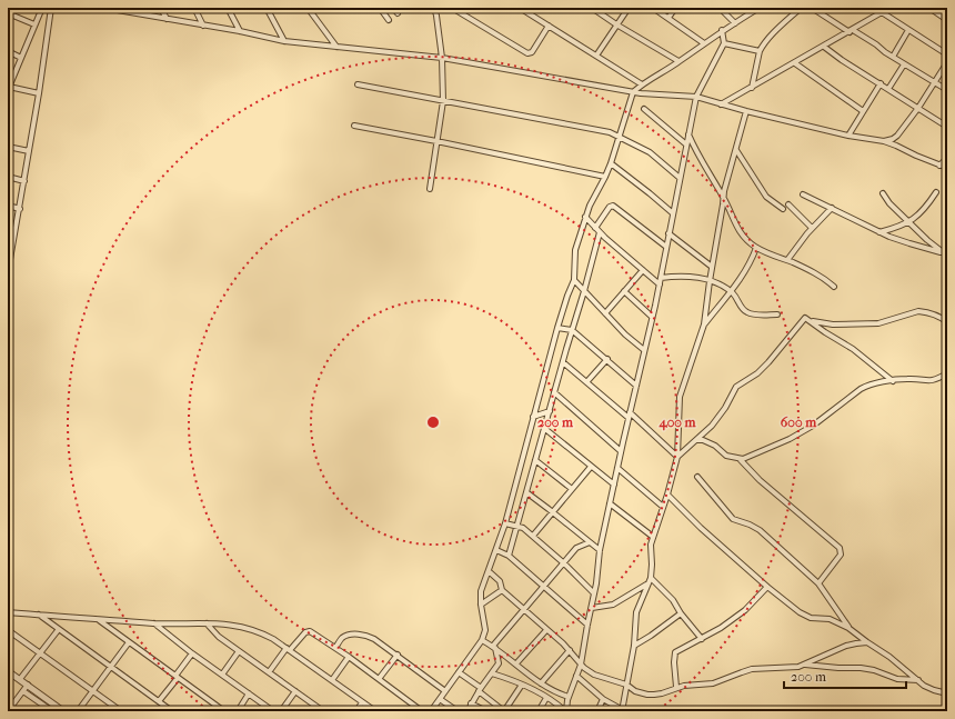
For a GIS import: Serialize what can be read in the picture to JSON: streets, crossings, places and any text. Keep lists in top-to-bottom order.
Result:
{
  "scale_bar": "200 m",
  "rings": ["200 m", "400 m", "600 m"]
}
